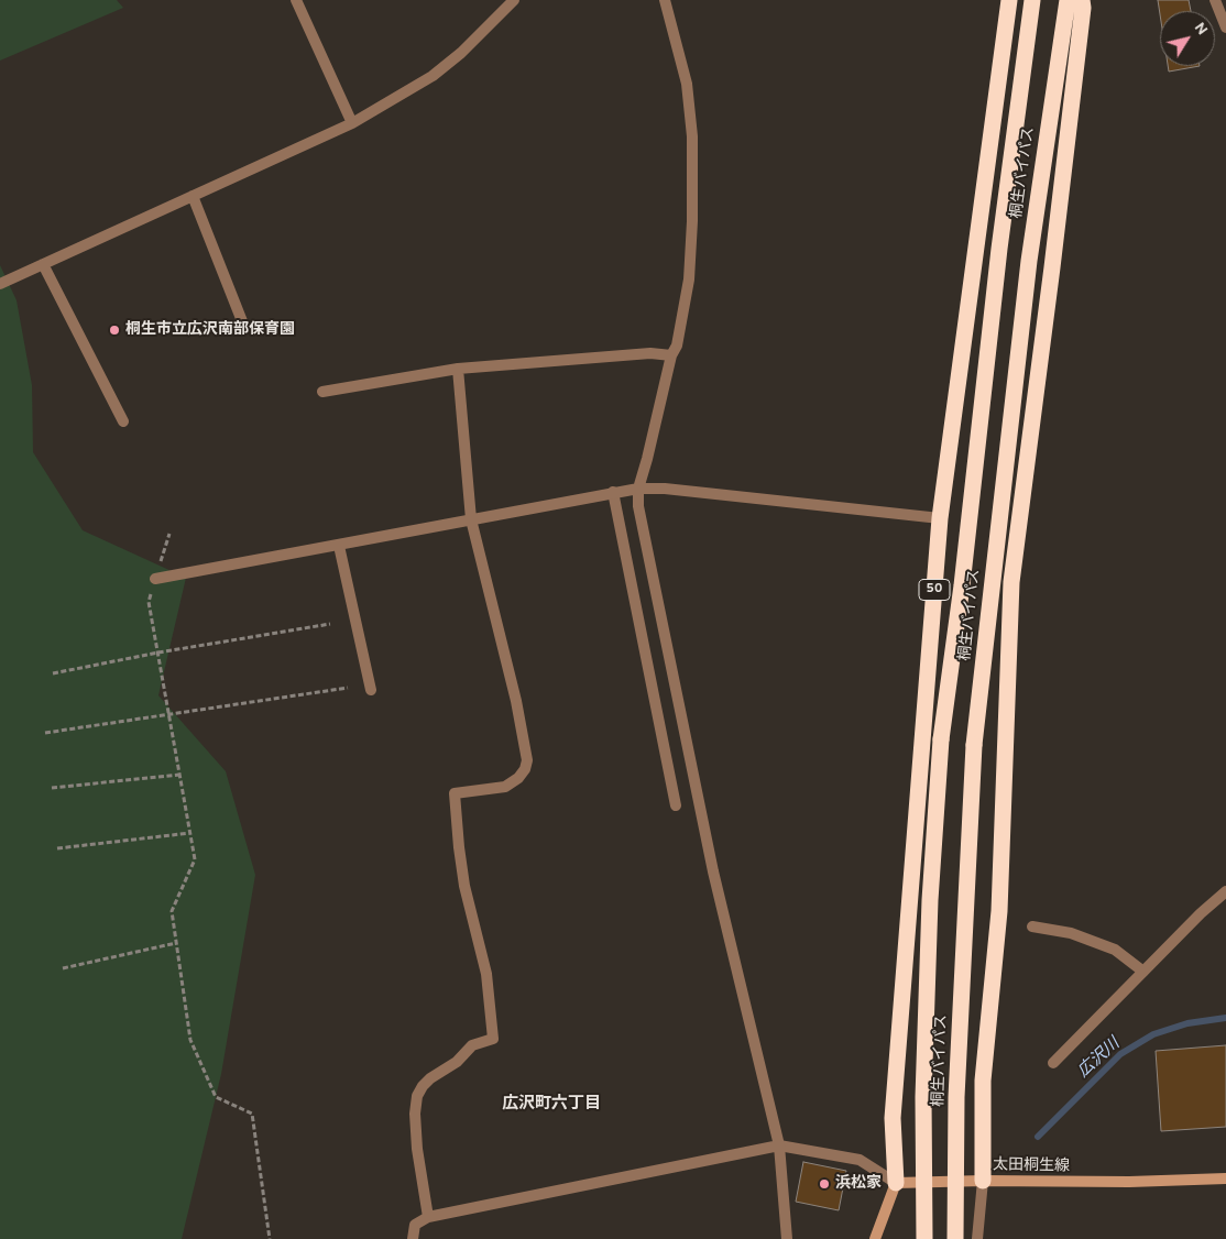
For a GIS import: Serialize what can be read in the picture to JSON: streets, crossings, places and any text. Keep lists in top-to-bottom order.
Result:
{
  "streets": {
    "highway": ["桐生バイパス", "50"],
    "main road": ["太田桐生線"]
  },
  "crossings": [
    ["50", "太田桐生線"]
  ],
  "districts": ["広沢町六丁目"],
  "water": ["広沢川"],
  "places": ["桐生市立広沢南部保育園", "浜松家"],
  "north": "top right"
}
